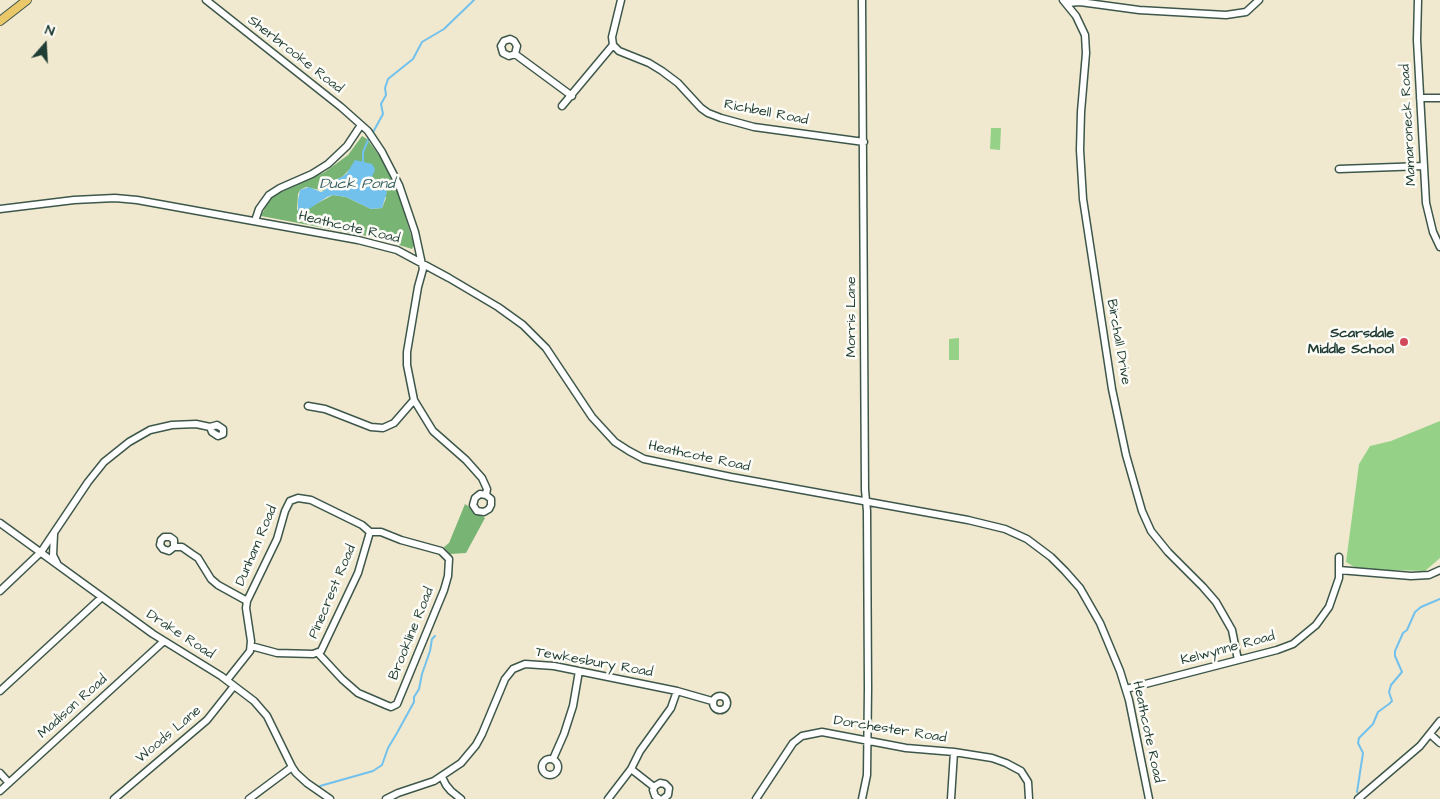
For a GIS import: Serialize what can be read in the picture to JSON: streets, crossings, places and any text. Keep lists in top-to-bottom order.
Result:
{
  "streets": {
    "street": [
      "Sherbrooke Road",
      "Richbell Road",
      "Mamaroneck Road",
      "Heathcote Road",
      "Morris Lane",
      "Birchall Drive",
      "Dunham Road",
      "Pinecrest Road",
      "Brookline Road",
      "Drake Road",
      "Kelwynne Road",
      "Tewkesbury Road",
      "Madison Road",
      "Dorchester Road",
      "Woods Lane"
    ]
  },
  "crossings": [
    ["Sherbrooke Road", "Heathcote Road"],
    ["Richbell Road", "Morris Lane"],
    ["Heathcote Road", "Morris Lane"],
    ["Heathcote Road", "Kelwynne Road"],
    ["Morris Lane", "Dorchester Road"],
    ["Birchall Drive", "Kelwynne Road"],
    ["Dunham Road", "Pinecrest Road"],
    ["Dunham Road", "Brookline Road"],
    ["Pinecrest Road", "Brookline Road"],
    ["Drake Road", "Madison Road"],
    ["Drake Road", "Woods Lane"]
  ],
  "water": ["Duck Pond"],
  "places": ["Scarsdale Middle School"],
  "north": "top"
}
